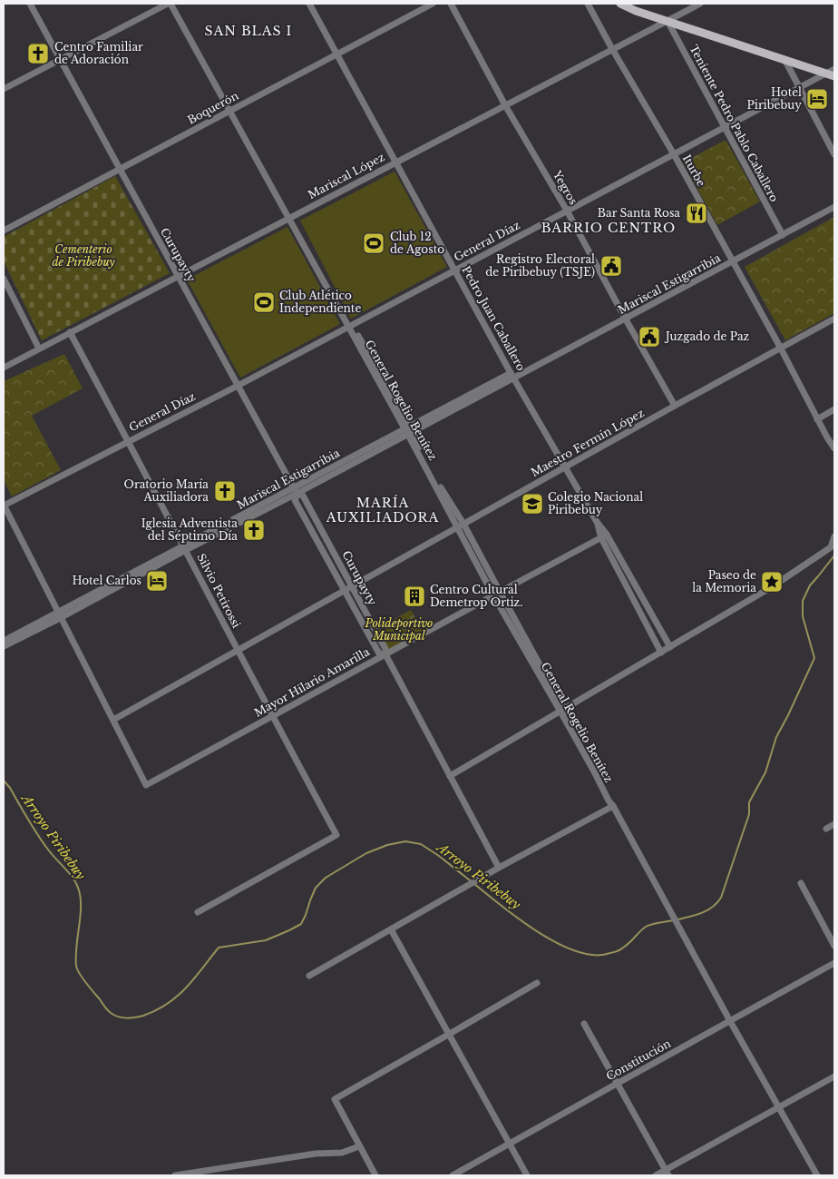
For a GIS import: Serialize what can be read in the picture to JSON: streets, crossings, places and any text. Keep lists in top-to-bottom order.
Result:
{
  "streets": {
    "street": [
      "Boquerón",
      "Teniente Pedro Pablo Caballero",
      "Iturbe",
      "Mariscal López",
      "Yegros",
      "General Díaz",
      "Curupayty",
      "Mariscal Estigarribia",
      "Pedro Juan Caballero",
      "General Rogelio Benítez",
      "Maestro Fermín López",
      "Silvio Petirossi",
      "Mayor Hilario Amarilla",
      "Constitución"
    ]
  },
  "crossings": [
    ["Boquerón", "Curupayty"],
    ["Boquerón", "Pedro Juan Caballero"],
    ["Boquerón", "General Rogelio Benítez"],
    ["Teniente Pedro Pablo Caballero", "Mariscal López"],
    ["Teniente Pedro Pablo Caballero", "General Díaz"],
    ["Teniente Pedro Pablo Caballero", "Mariscal Estigarribia"],
    ["Iturbe", "Mariscal López"],
    ["Iturbe", "General Díaz"],
    ["Iturbe", "Mariscal Estigarribia"],
    ["Iturbe", "Maestro Fermín López"],
    ["Mariscal López", "Yegros"],
    ["Mariscal López", "Curupayty"],
    ["Mariscal López", "Pedro Juan Caballero"],
    ["Mariscal López", "General Rogelio Benítez"],
    ["Mariscal López", "Silvio Petirossi"],
    ["Yegros", "General Díaz"],
    ["Yegros", "Mariscal Estigarribia"],
    ["Yegros", "Maestro Fermín López"],
    ["General Díaz", "Curupayty"],
    ["General Díaz", "Pedro Juan Caballero"],
    ["General Díaz", "General Rogelio Benítez"],
    ["General Díaz", "Silvio Petirossi"],
    ["Curupayty", "Mariscal Estigarribia"],
    ["Curupayty", "Maestro Fermín López"],
    ["Curupayty", "Mayor Hilario Amarilla"],
    ["Mariscal Estigarribia", "Pedro Juan Caballero"],
    ["Mariscal Estigarribia", "General Rogelio Benítez"],
    ["Mariscal Estigarribia", "Silvio Petirossi"],
    ["Pedro Juan Caballero", "Maestro Fermín López"],
    ["Pedro Juan Caballero", "Mayor Hilario Amarilla"],
    ["General Rogelio Benítez", "Maestro Fermín López"],
    ["General Rogelio Benítez", "Mayor Hilario Amarilla"],
    ["General Rogelio Benítez", "Constitución"],
    ["Maestro Fermín López", "Silvio Petirossi"],
    ["Maestro Fermín López", "Mayor Hilario Amarilla"],
    ["Silvio Petirossi", "Mayor Hilario Amarilla"]
  ],
  "districts": ["SAN BLAS I", "BARRIO CENTRO", "MARÍA AUXILIADORA"],
  "water": ["Arroyo Piribebuy"],
  "parks": ["Cementerio de Piribebuy", "Polideportivo Municipal"],
  "places": {
    "church": ["Centro Familiar de Adoración", "Oratorio María Auxiliadora", "Iglesia Adventista del Séptimo Día"],
    "hotel": ["Hotel Piribebuy", "Hotel Carlos"],
    "restaurant": ["Bar Santa Rosa"],
    "sports": ["Club 12 de Agosto", "Club Atlético Independiente"],
    "public building": ["Registro Electoral de Piribebuy (TSJE)", "Juzgado de Paz"],
    "school or university": ["Colegio Nacional Piribebuy"],
    "place": ["Paseo de la Memoria"],
    "building": ["Centro Cultural Demetrop Ortiz."]
  }
}
